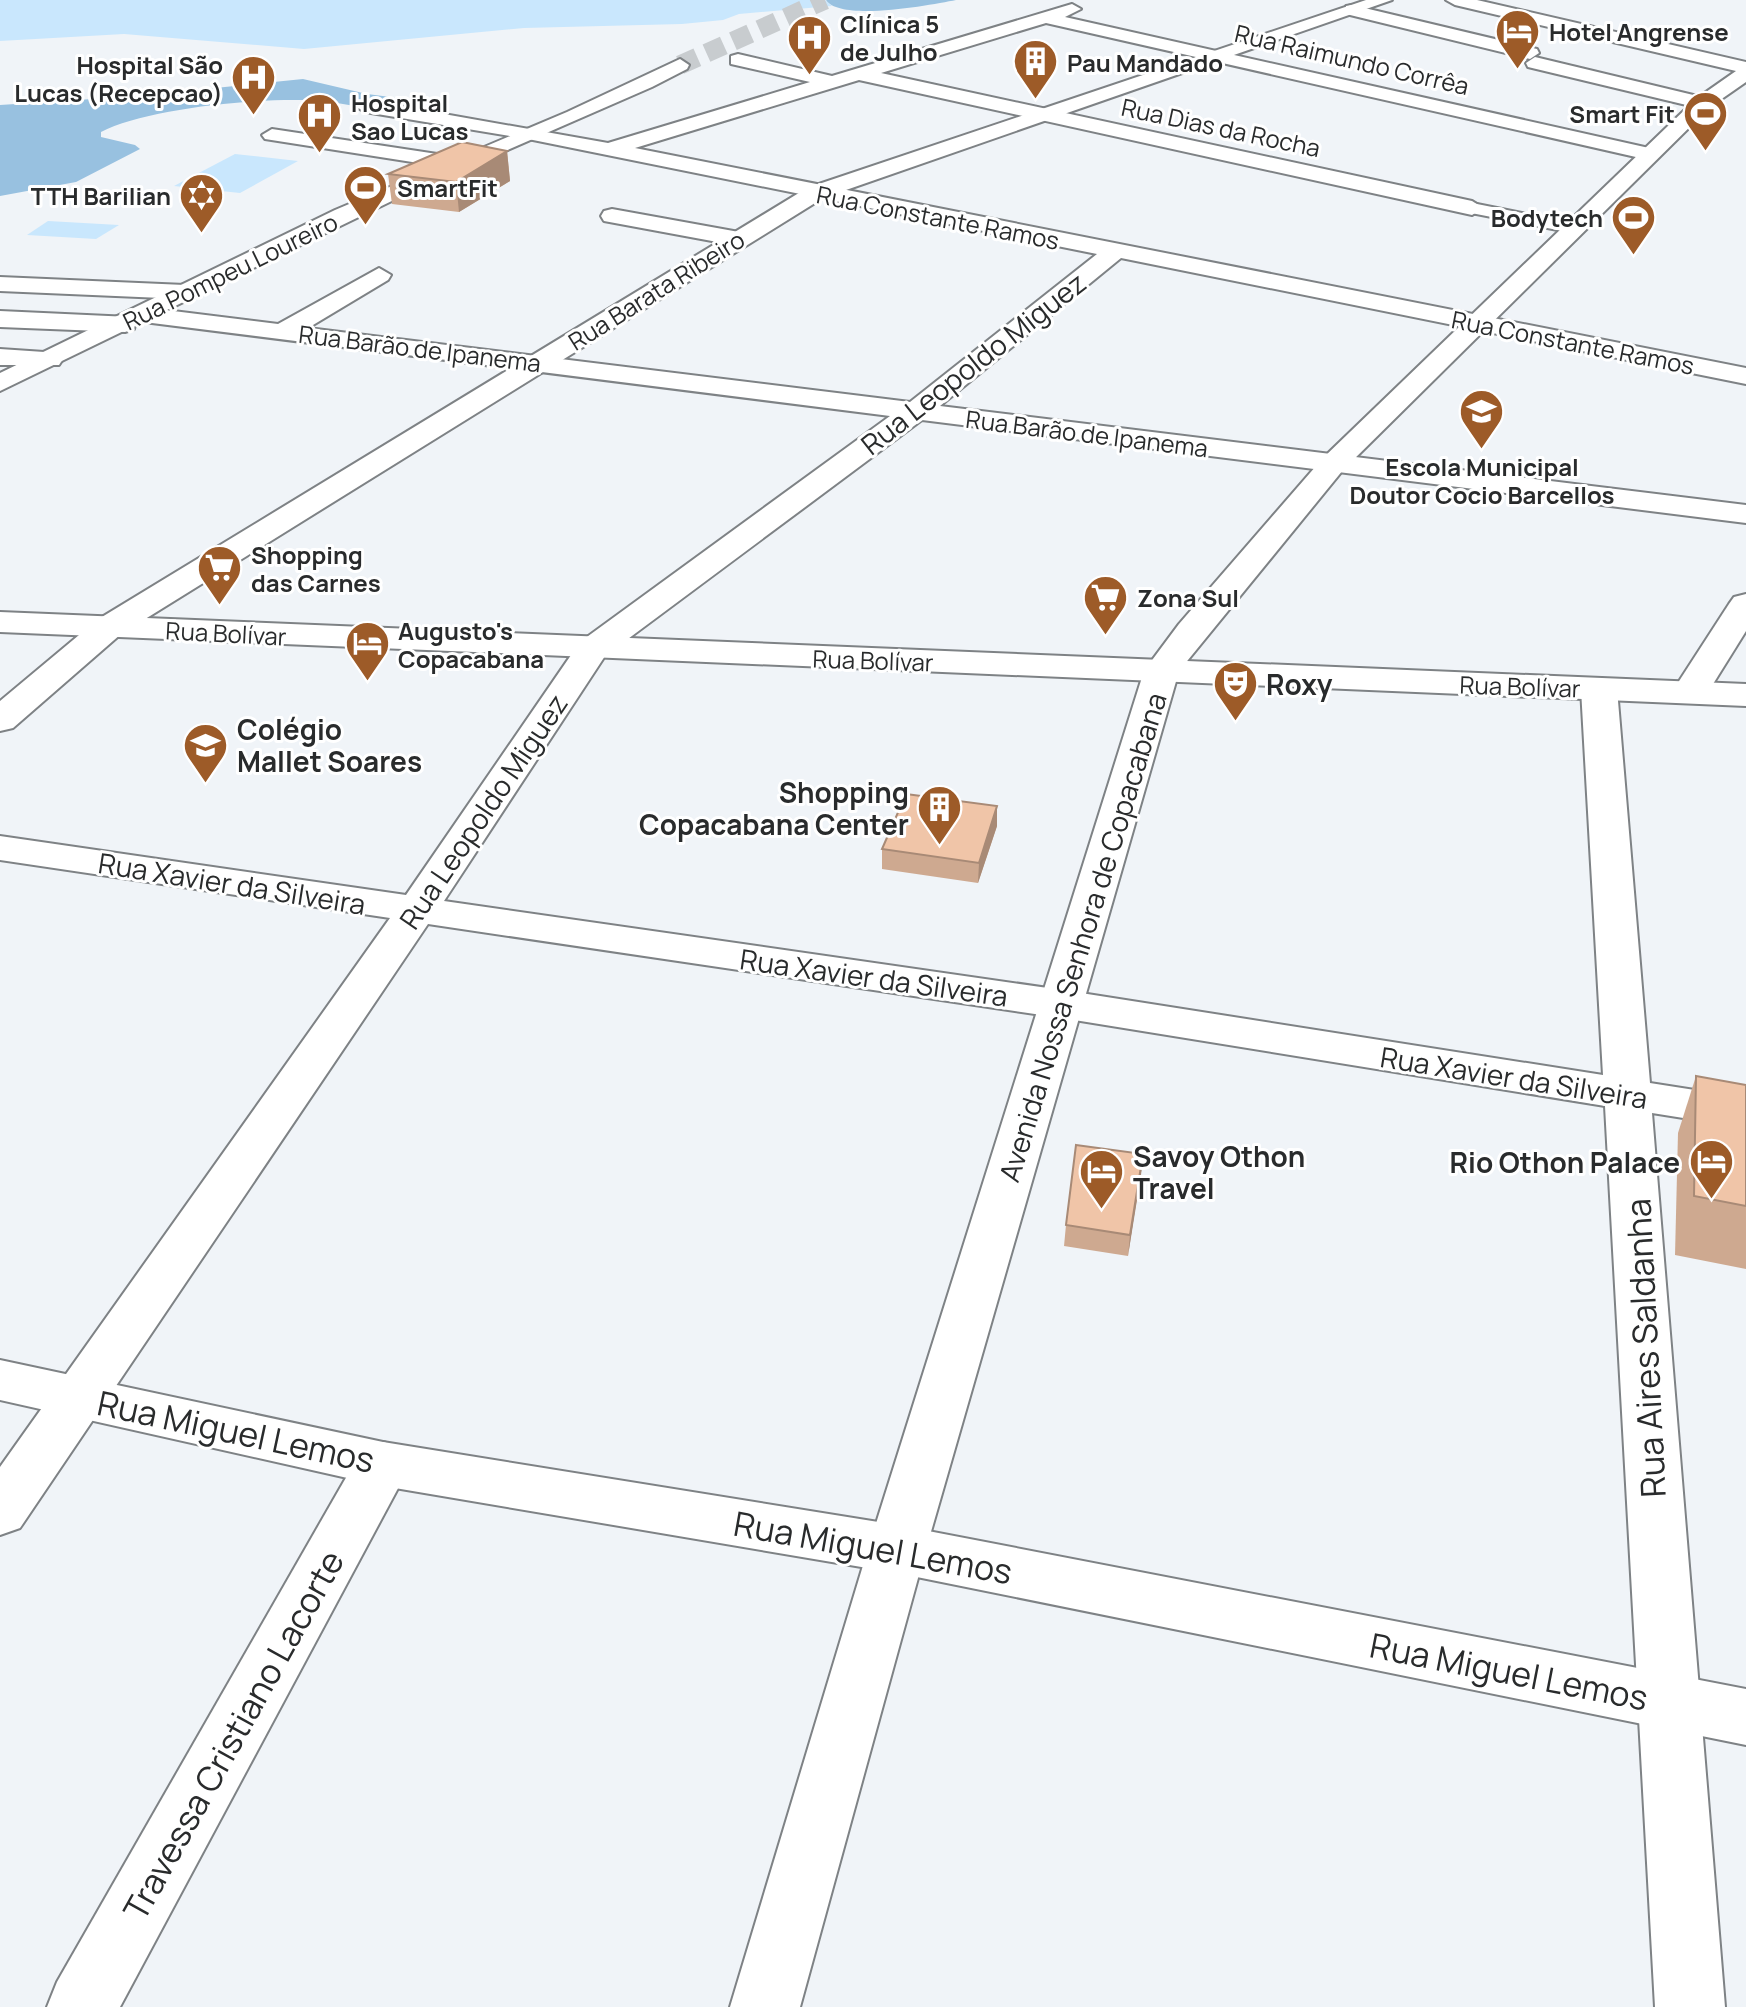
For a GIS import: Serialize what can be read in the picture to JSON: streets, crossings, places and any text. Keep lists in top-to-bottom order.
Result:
{
  "streets": {
    "street": [
      "Rua Raimundo Corrêa",
      "Rua Dias da Rocha",
      "Rua Constante Ramos",
      "Rua Pompeu Loureiro",
      "Rua Barata Ribeiro",
      "Rua Barão de Ipanema",
      "Rua Leopoldo Miguez",
      "Rua Bolívar",
      "Rua Xavier da Silveira",
      "Avenida Nossa Senhora de Copacabana",
      "Rua Aires Saldanha",
      "Rua Miguel Lemos",
      "Travessa Cristiano Lacorte"
    ]
  },
  "crossings": [
    ["Rua Raimundo Corrêa", "Rua Barata Ribeiro"],
    ["Rua Raimundo Corrêa", "Avenida Nossa Senhora de Copacabana"],
    ["Rua Dias da Rocha", "Rua Barata Ribeiro"],
    ["Rua Dias da Rocha", "Avenida Nossa Senhora de Copacabana"],
    ["Rua Constante Ramos", "Rua Pompeu Loureiro"],
    ["Rua Constante Ramos", "Rua Barata Ribeiro"],
    ["Rua Constante Ramos", "Rua Leopoldo Miguez"],
    ["Rua Constante Ramos", "Avenida Nossa Senhora de Copacabana"],
    ["Rua Pompeu Loureiro", "Rua Barão de Ipanema"],
    ["Rua Barata Ribeiro", "Rua Barão de Ipanema"],
    ["Rua Barata Ribeiro", "Rua Bolívar"],
    ["Rua Barão de Ipanema", "Rua Leopoldo Miguez"],
    ["Rua Barão de Ipanema", "Avenida Nossa Senhora de Copacabana"],
    ["Rua Leopoldo Miguez", "Rua Bolívar"],
    ["Rua Leopoldo Miguez", "Rua Xavier da Silveira"],
    ["Rua Leopoldo Miguez", "Rua Miguel Lemos"],
    ["Rua Bolívar", "Avenida Nossa Senhora de Copacabana"],
    ["Rua Bolívar", "Rua Aires Saldanha"],
    ["Rua Xavier da Silveira", "Avenida Nossa Senhora de Copacabana"],
    ["Rua Xavier da Silveira", "Rua Aires Saldanha"],
    ["Avenida Nossa Senhora de Copacabana", "Rua Miguel Lemos"],
    ["Rua Aires Saldanha", "Rua Miguel Lemos"],
    ["Rua Miguel Lemos", "Travessa Cristiano Lacorte"]
  ],
  "places": {
    "hotel": [
      "Hotel Angrense",
      "Augusto's Copacabana",
      "Rio Othon Palace",
      "Savoy Othon Travel"
    ],
    "hospital": ["Clínica 5 de Julho", "Hospital São Lucas (Recepcao)", "Hospital Sao Lucas"],
    "building": ["Pau Mandado", "Shopping Copacabana Center"],
    "sports": ["Smart Fit", "SmartFit", "Bodytech"],
    "synagogue": ["TTH Barilian"],
    "school or university": ["Escola Municipal Doutor Cocio Barcellos", "Colégio Mallet Soares"],
    "supermarket": ["Shopping das Carnes", "Zona Sul"],
    "theatre": ["Roxy"]
  }
}
